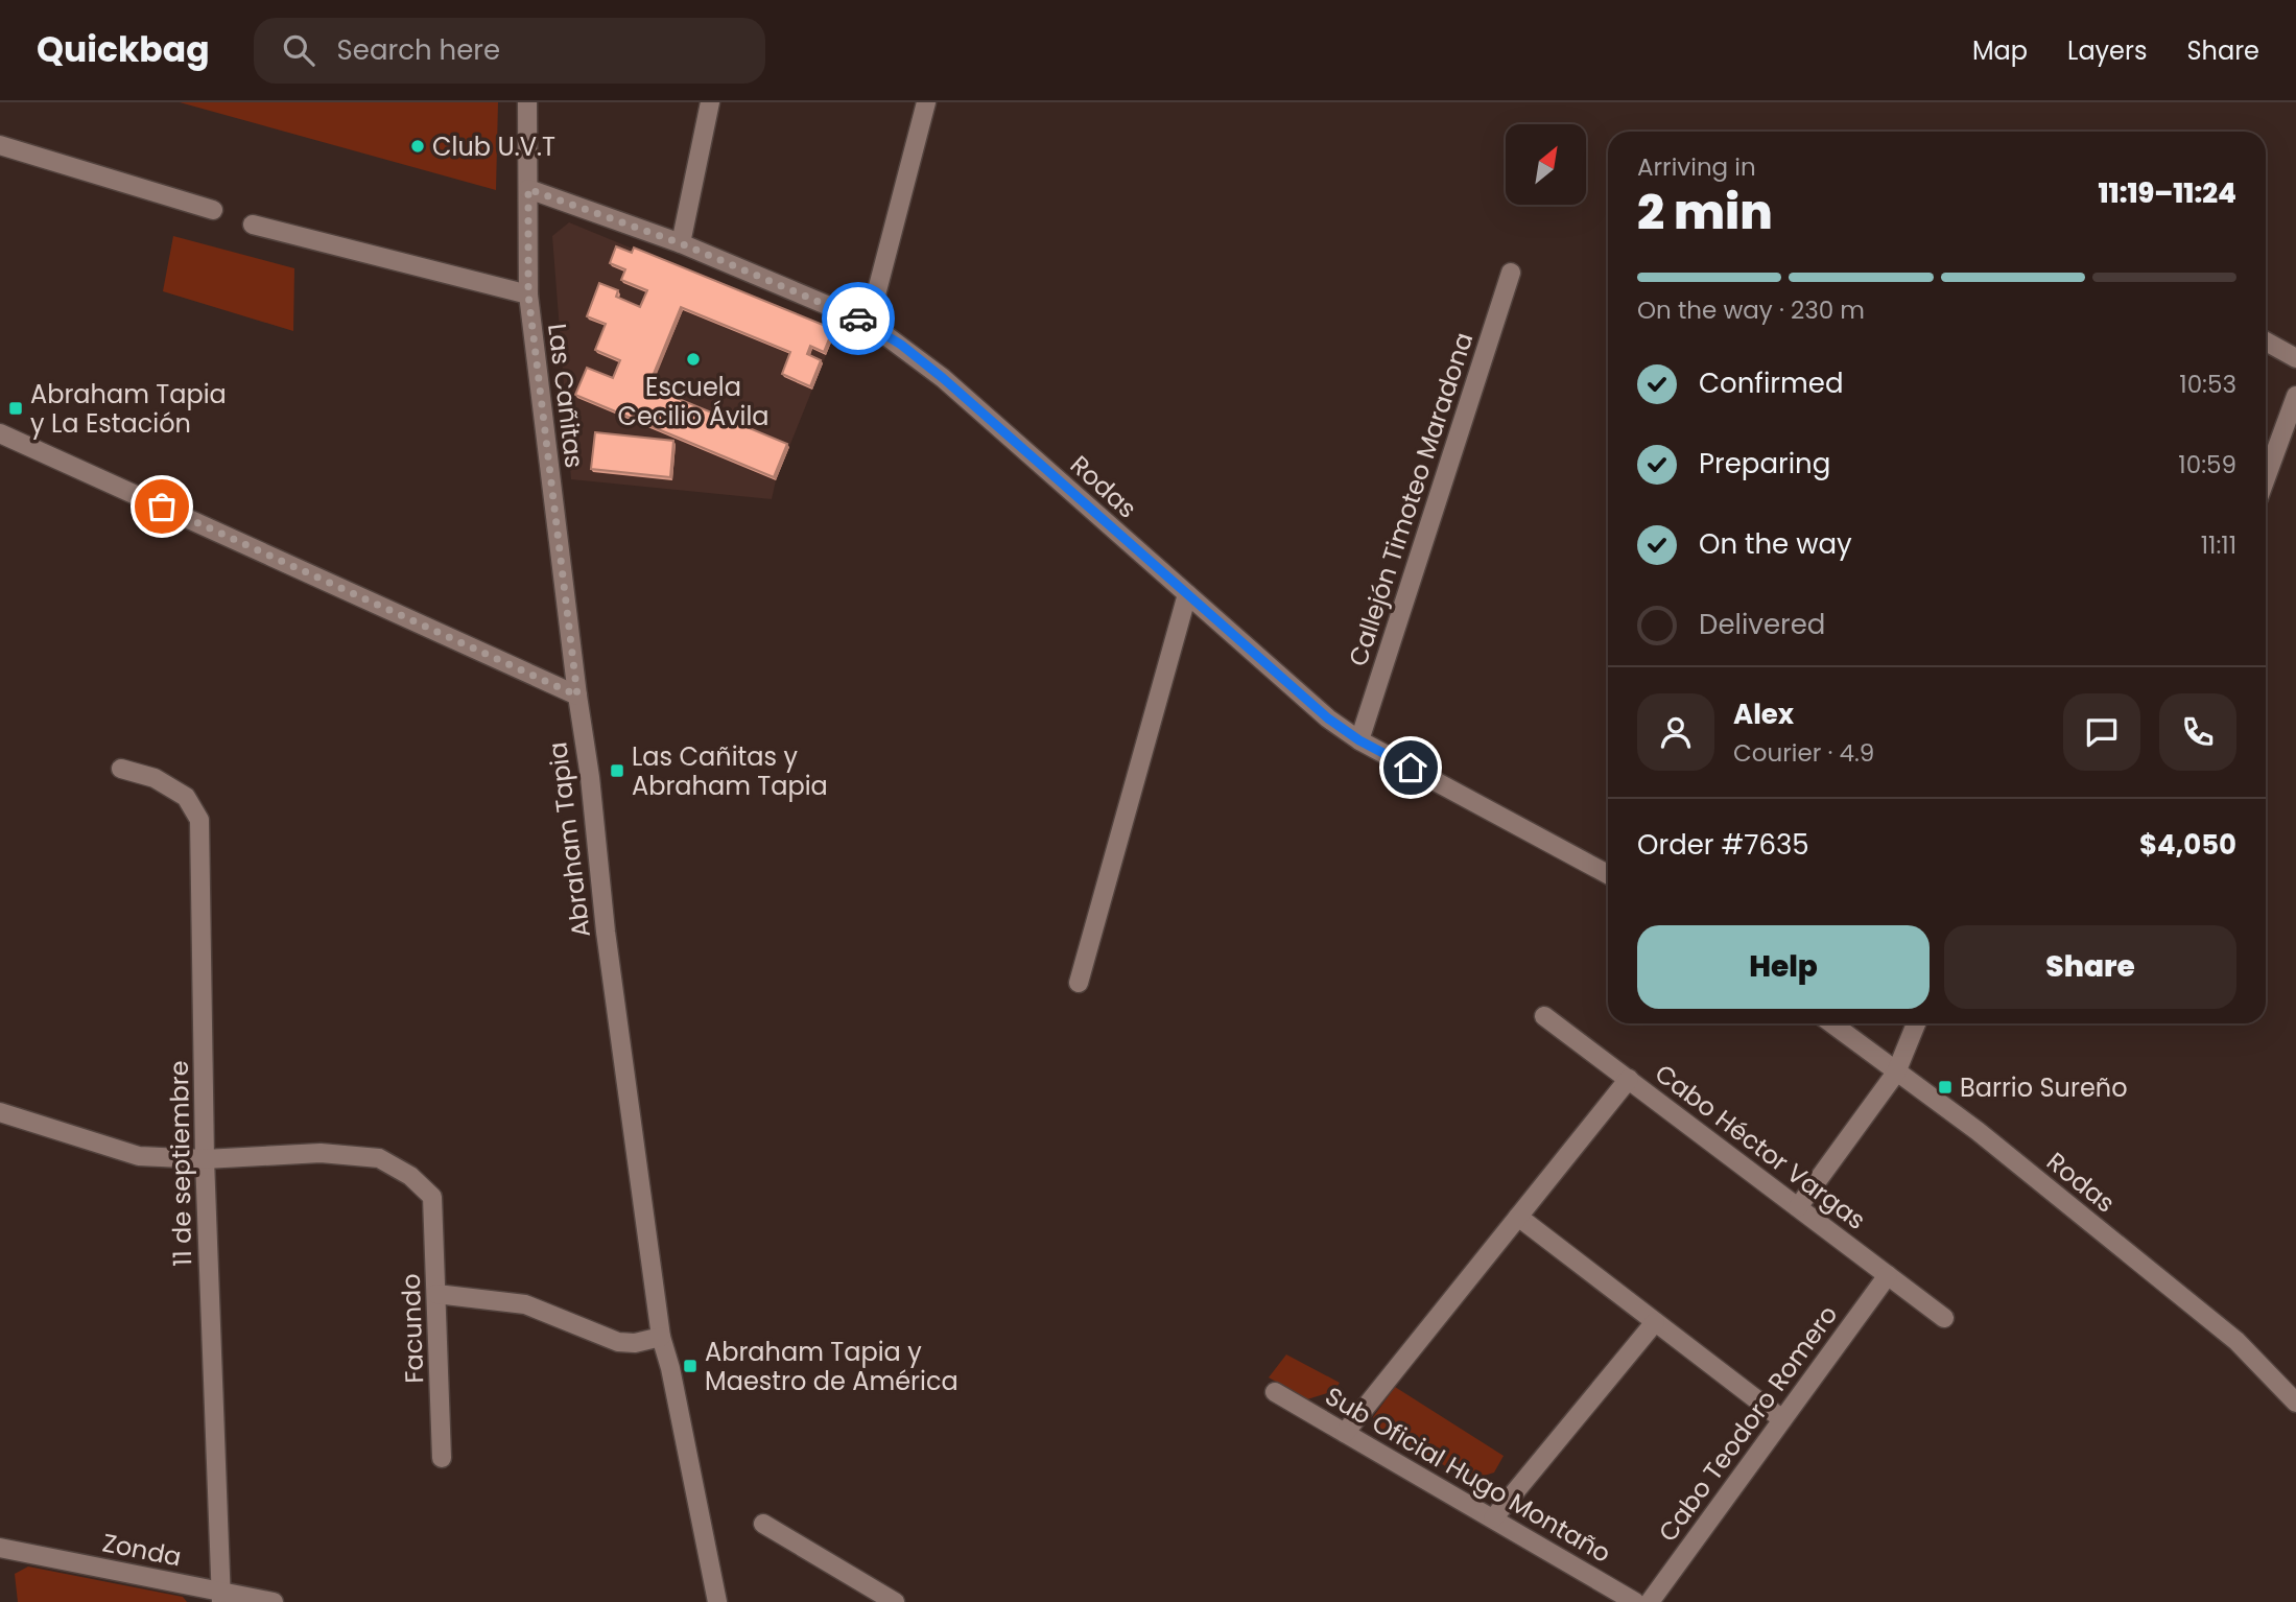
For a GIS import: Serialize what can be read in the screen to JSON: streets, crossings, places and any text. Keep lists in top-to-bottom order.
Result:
{
  "streets": {
    "street": [
      "Las Cañitas",
      "Rodas",
      "Callejón Timoteo Maradona",
      "Abraham Tapia",
      "Cabo Héctor Vargas",
      "11 de septiembre",
      "Facundo",
      "Cabo Teodoro Romero",
      "Sub Oficial Hugo Montaño",
      "Zonda"
    ]
  },
  "crossings": [
    ["Las Cañitas", "Rodas"],
    ["Las Cañitas", "Abraham Tapia"],
    ["Rodas", "Callejón Timoteo Maradona"],
    ["Cabo Héctor Vargas", "Cabo Teodoro Romero"],
    ["11 de septiembre", "Facundo"],
    ["11 de septiembre", "Zonda"]
  ],
  "places": {
    "other": ["Club U.V.T", "Escuela Cecilio Ávila"],
    "transit": [
      "Abraham Tapia y La Estación",
      "Las Cañitas y Abraham Tapia",
      "Barrio Sureño",
      "Abraham Tapia y Maestro de América"
    ]
  },
  "north": "top right",
  "page": {
    "header": "Quickbag",
    "search": "Search here",
    "nav": ["Map", "Layers", "Share"],
    "heading": ["2 min", "Arriving in", "11:19–11:24"],
    "panel": [
      "Alex",
      "Courier · 4.9",
      "Order #7635",
      "$4,050"
    ],
    "bar": "On the way · 230 m",
    "list": [
      ["Confirmed", "10:53"],
      ["Preparing", "10:59"],
      ["On the way", "11:11"],
      "Delivered"
    ],
    "buttons": ["Help", "Share"]
  }
}
